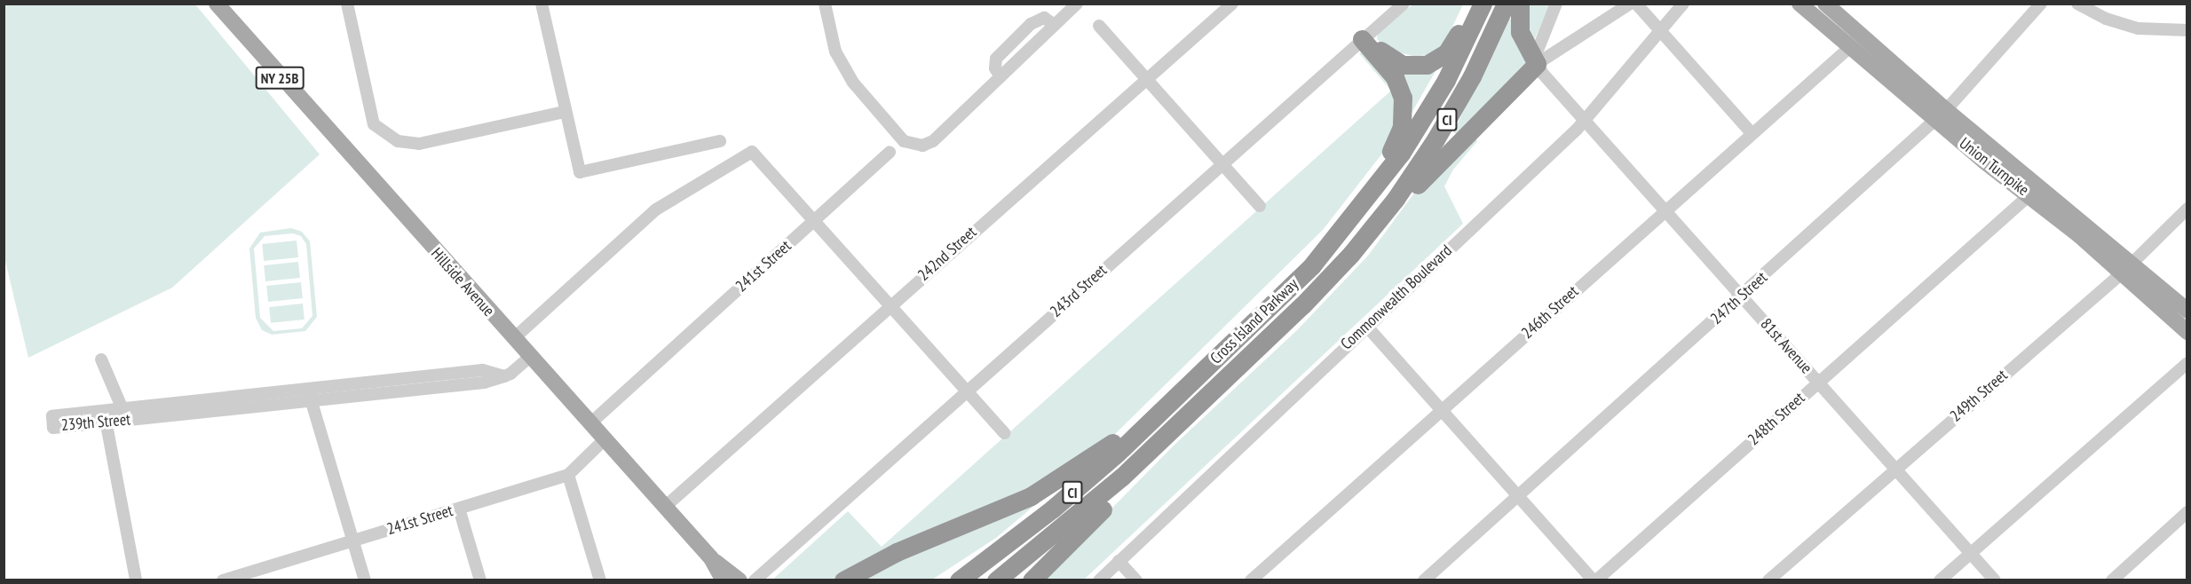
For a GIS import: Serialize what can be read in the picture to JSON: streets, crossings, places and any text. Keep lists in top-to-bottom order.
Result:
{
  "streets": {
    "highway": ["CI", "Cross Island Parkway"],
    "main road": ["NY 25B", "Union Turnpike", "Hillside Avenue"],
    "street": [
      "242nd Street",
      "241st Street",
      "243rd Street",
      "Commonwealth Boulevard",
      "247th Street",
      "246th Street",
      "81st Avenue",
      "249th Street",
      "248th Street",
      "239th Street"
    ]
  },
  "crossings": [
    ["Union Turnpike", "247th Street"],
    ["Union Turnpike", "246th Street"],
    ["Union Turnpike", "249th Street"],
    ["Union Turnpike", "248th Street"],
    ["242nd Street", "Hillside Avenue"],
    ["241st Street", "Hillside Avenue"],
    ["Hillside Avenue", "239th Street"],
    ["Commonwealth Boulevard", "81st Avenue"],
    ["247th Street", "81st Avenue"],
    ["246th Street", "81st Avenue"],
    ["81st Avenue", "249th Street"],
    ["81st Avenue", "248th Street"]
  ]
}
